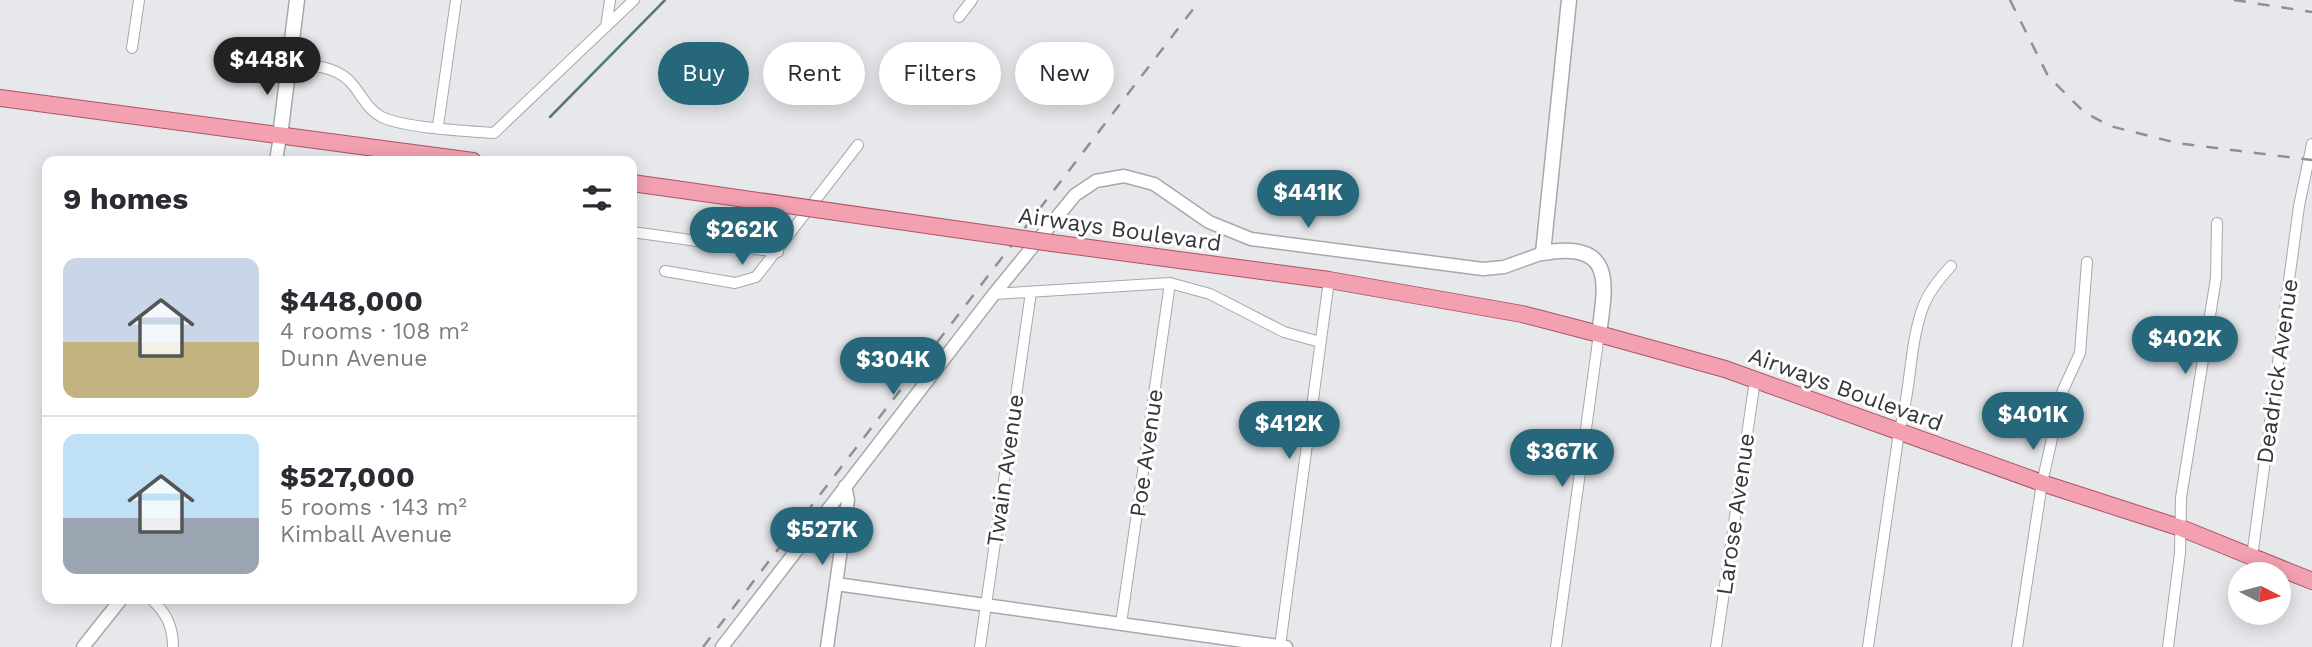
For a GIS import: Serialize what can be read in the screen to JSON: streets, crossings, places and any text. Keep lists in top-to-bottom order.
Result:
{
  "streets": {
    "main road": ["Airways Boulevard"],
    "street": [
      "Deadrick Avenue",
      "Poe Avenue",
      "Twain Avenue",
      "Larose Avenue"
    ]
  },
  "crossings": [
    ["Airways Boulevard", "Deadrick Avenue"],
    ["Airways Boulevard", "Poe Avenue"],
    ["Airways Boulevard", "Twain Avenue"],
    ["Airways Boulevard", "Larose Avenue"]
  ],
  "north": "right",
  "page": {
    "price": [
      "$448K",
      "$441K",
      "$262K",
      "$402K",
      "$304K",
      "$401K",
      "$412K",
      "$367K",
      "$527K"
    ],
    "chip": [
      "Buy",
      "Rent",
      "Filters",
      "New"
    ],
    "heading": "9 homes",
    "list": [
      {
        "name": "$448,000",
        "note": "4 rooms · 108 m² · Dunn Avenue"
      },
      {
        "name": "$527,000",
        "note": "5 rooms · 143 m² · Kimball Avenue"
      }
    ]
  }
}
